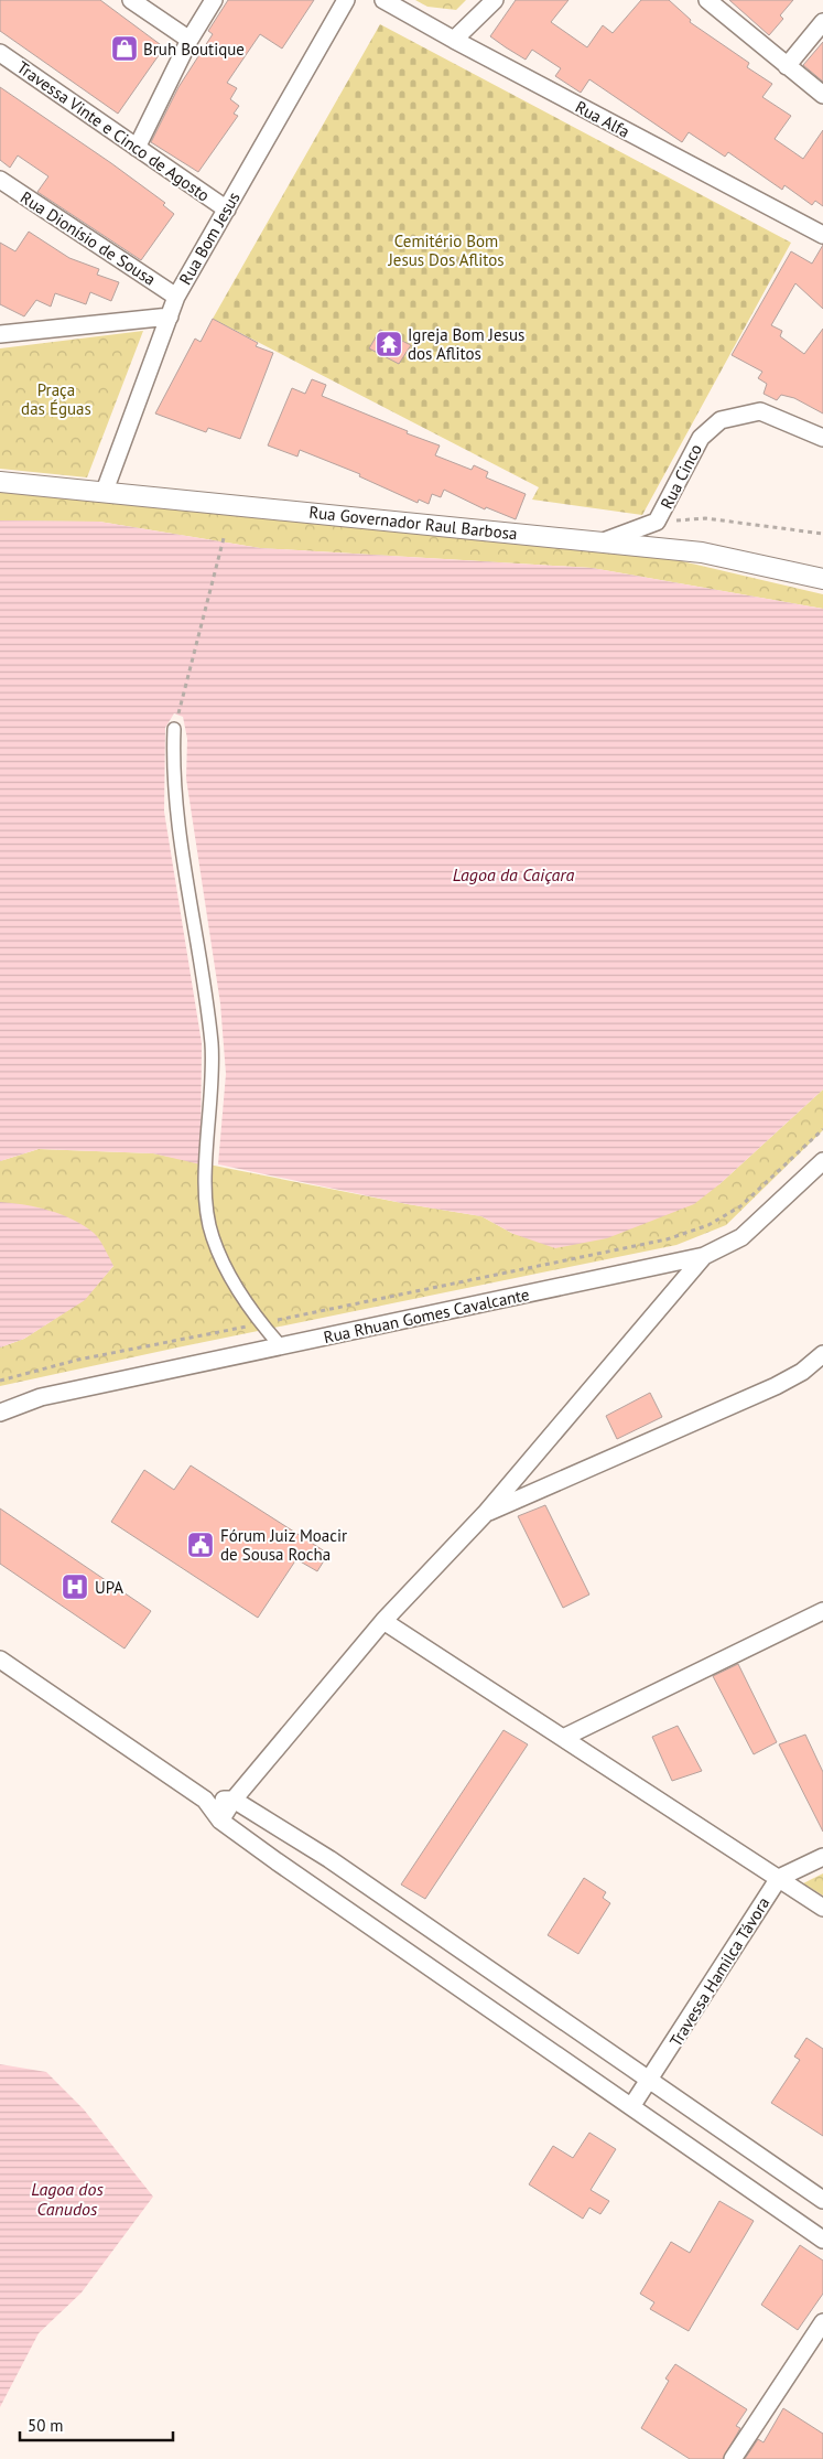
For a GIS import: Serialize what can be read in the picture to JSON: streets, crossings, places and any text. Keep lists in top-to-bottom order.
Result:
{
  "streets": {
    "street": [
      "Rua Alfa",
      "Travessa Vinte e Cinco de Agosto",
      "Rua Dionísio de Sousa",
      "Rua Bom Jesus",
      "Rua Cinco",
      "Rua Governador Raul Barbosa",
      "Rua Rhuan Gomes Cavalcante",
      "Travessa Hamilca Távora"
    ]
  },
  "crossings": [
    ["Travessa Vinte e Cinco de Agosto", "Rua Bom Jesus"],
    ["Rua Dionísio de Sousa", "Rua Bom Jesus"],
    ["Rua Bom Jesus", "Rua Governador Raul Barbosa"],
    ["Rua Cinco", "Rua Governador Raul Barbosa"]
  ],
  "water": ["Lagoa da Caiçara", "Lagoa dos Canudos"],
  "parks": ["Cemitério Bom Jesus Dos Aflitos", "Praça das Éguas"],
  "places": {
    "shop": ["Bruh Boutique"],
    "temple": ["Igreja Bom Jesus dos Aflitos"],
    "public building": ["Fórum Juiz Moacir de Sousa Rocha"],
    "hospital": ["UPA"]
  },
  "scale_bar": "50 m"
}
